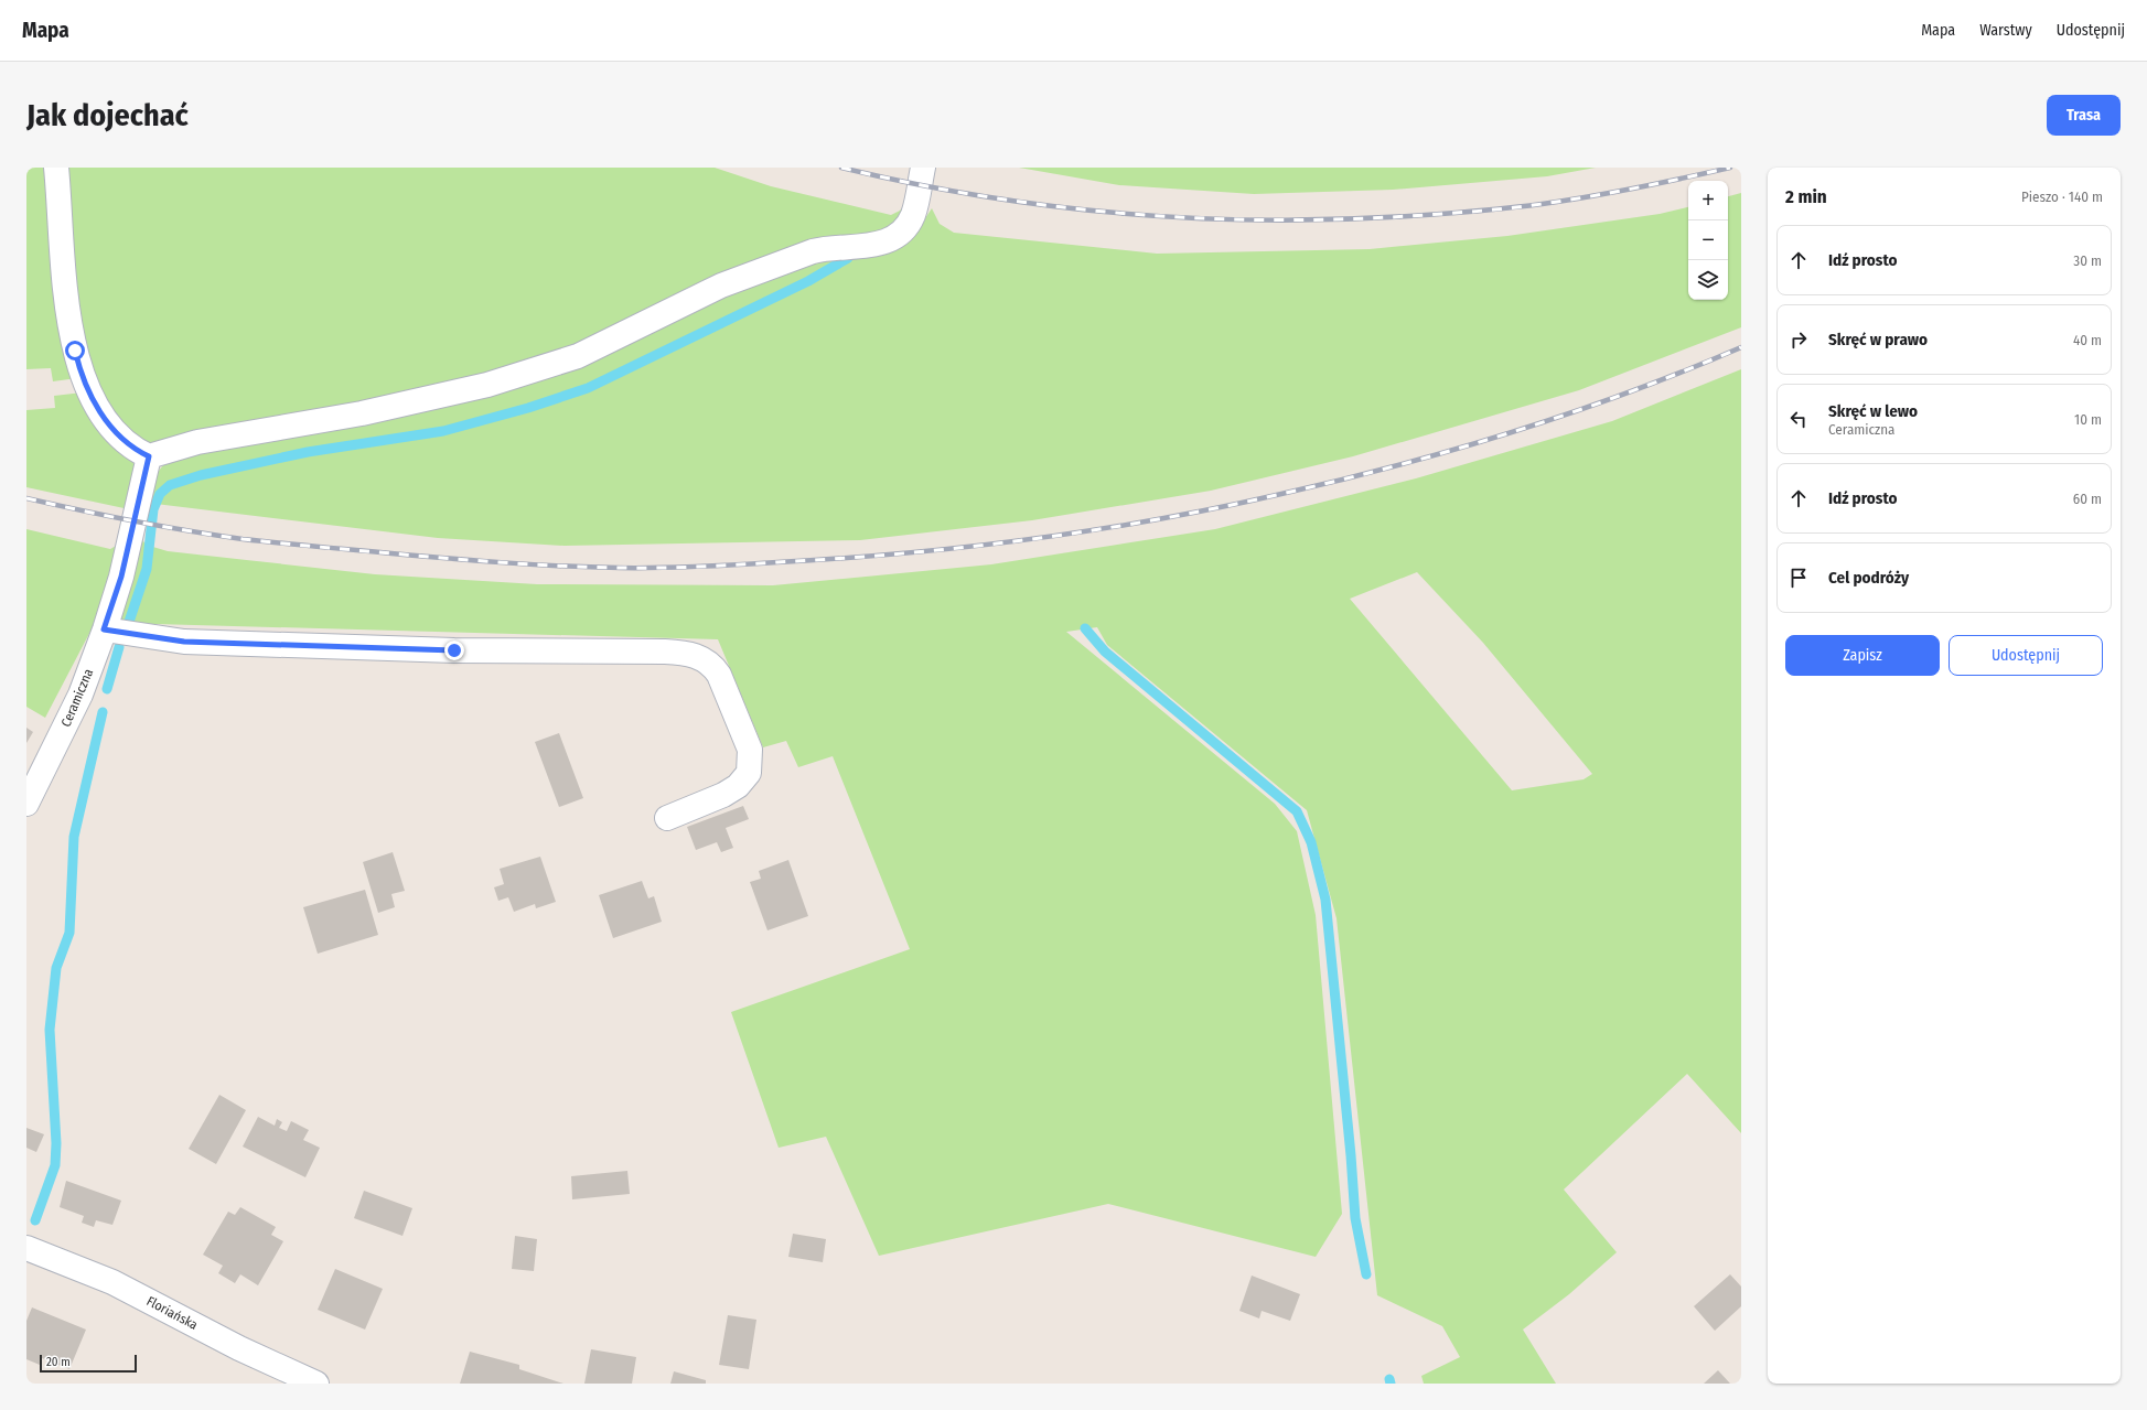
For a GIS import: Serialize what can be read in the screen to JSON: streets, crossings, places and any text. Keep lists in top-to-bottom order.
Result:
{
  "streets": {
    "street": ["Ceramiczna", "Floriańska"]
  },
  "scale_bar": "20 m",
  "page": {
    "header": "Mapa",
    "nav": ["Mapa", "Warstwy", "Udostępnij"],
    "buttons": [
      "Trasa",
      ["Zapisz", "Udostępnij"]
    ],
    "title": "Jak dojechać",
    "heading": ["2 min", "Pieszo · 140 m"],
    "map_buttons": ["+", "−"],
    "list": [
      ["Idź prosto", "30 m"],
      ["Skręć w prawo", "40 m"],
      ["Skręć w lewo", "Ceramiczna", "10 m"],
      ["Idź prosto", "60 m"],
      "Cel podróży"
    ],
    "scale": "20 m"
  }
}
